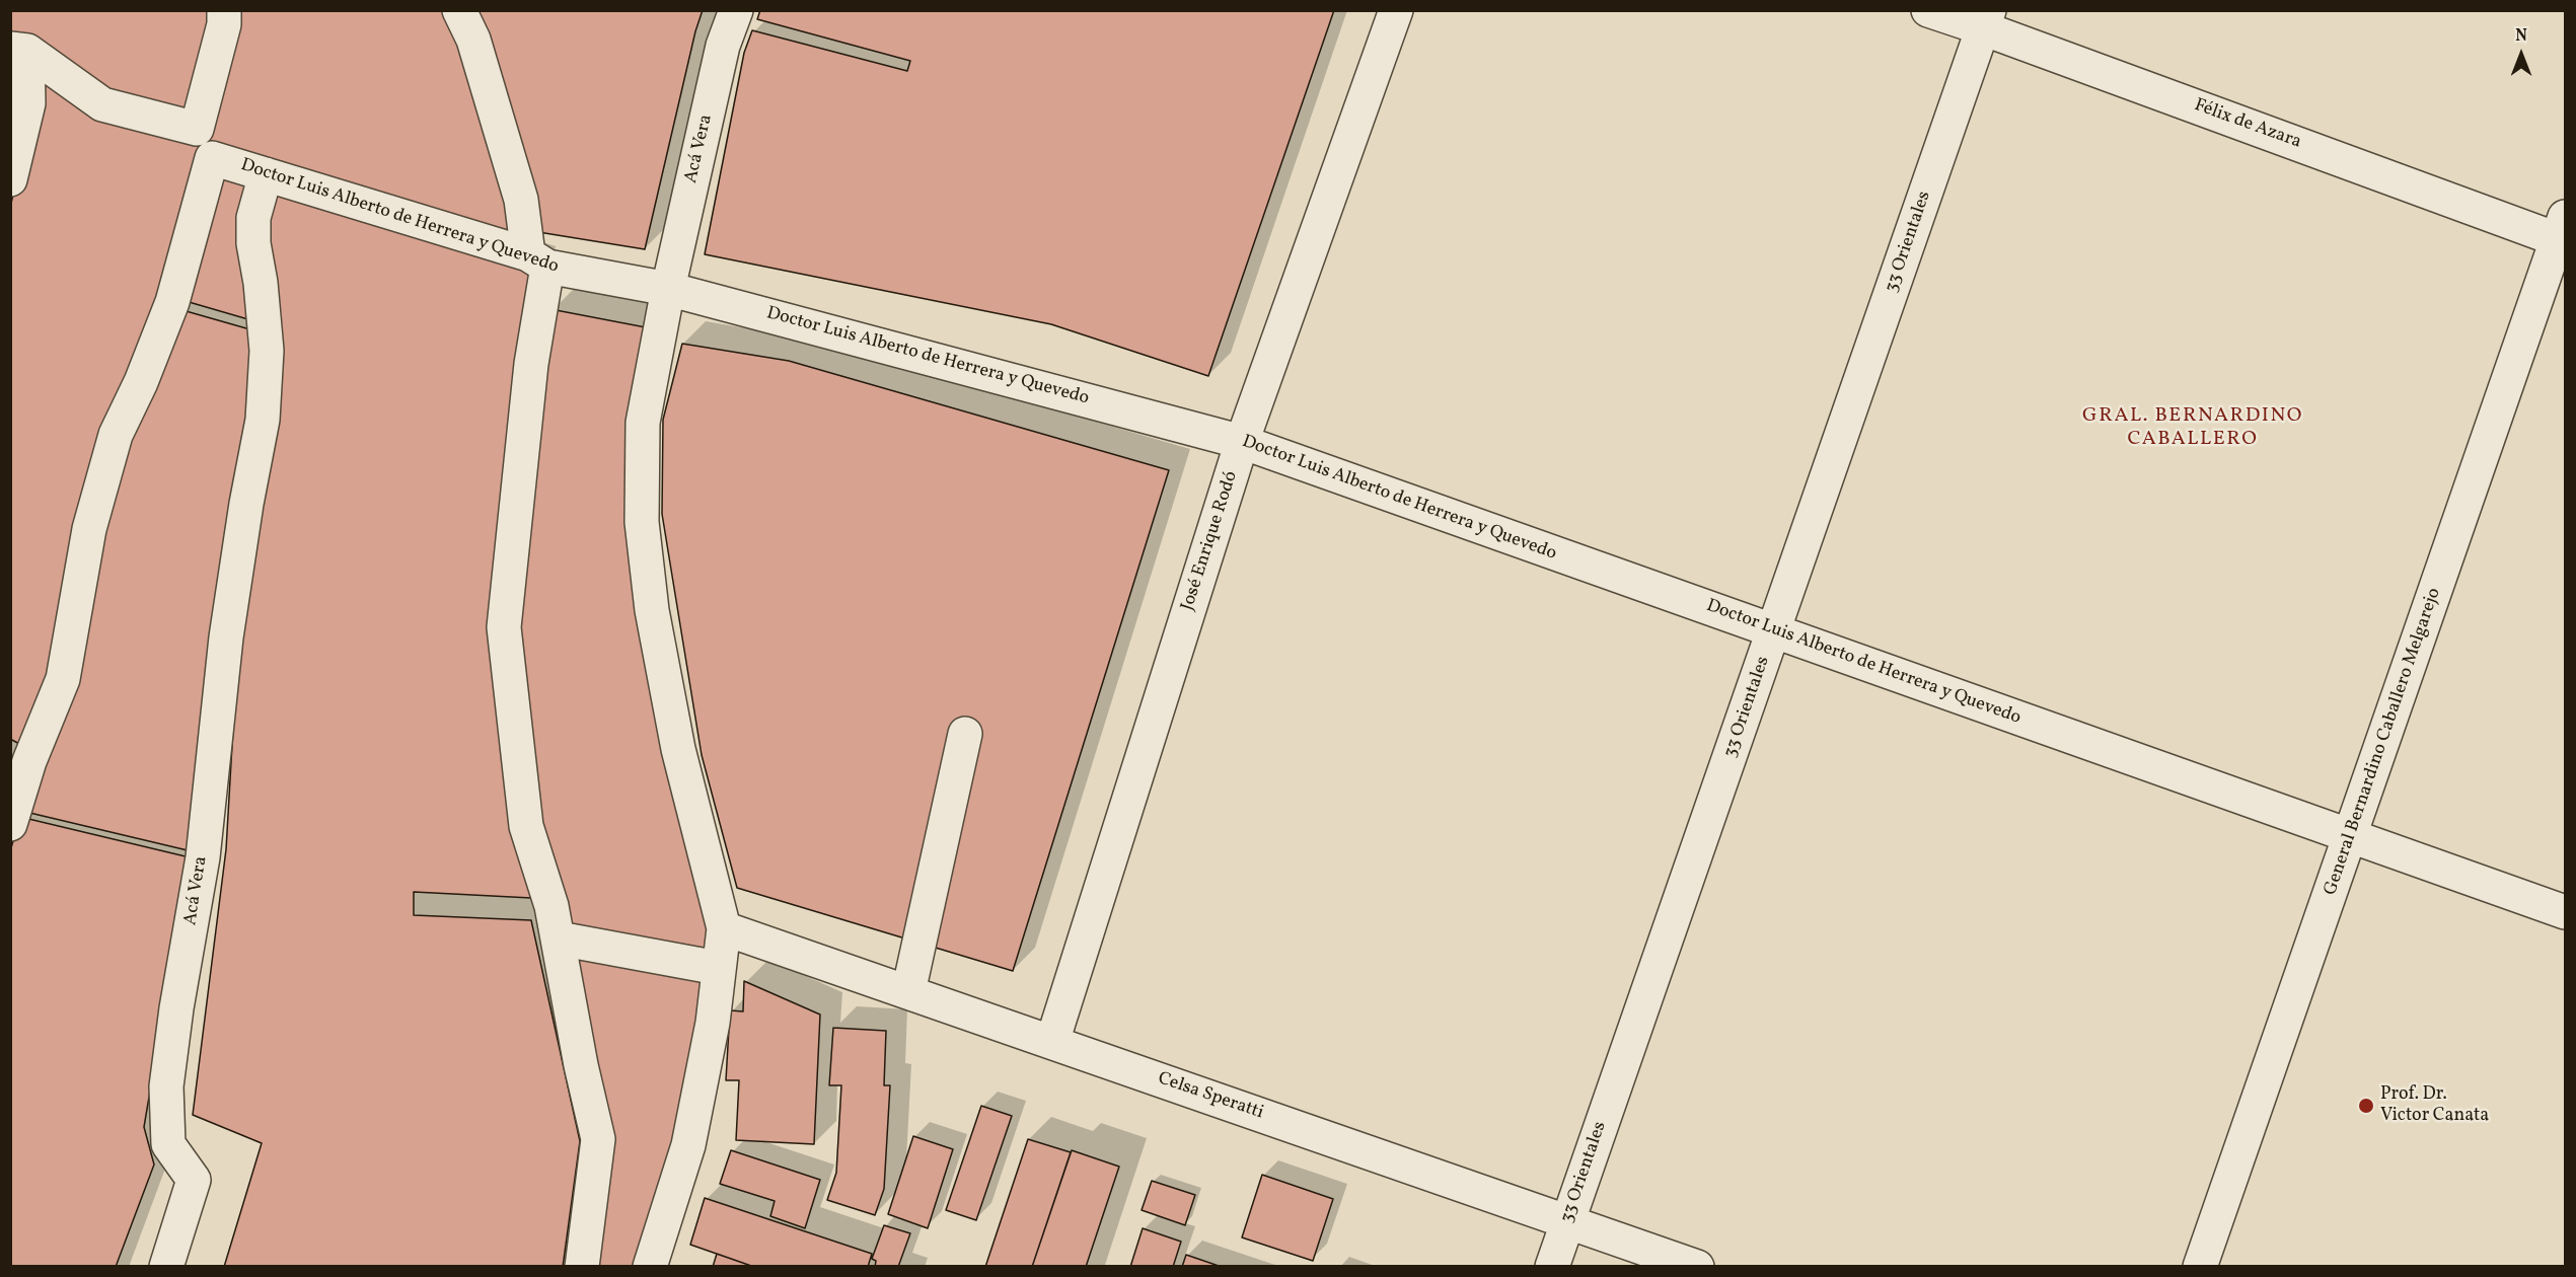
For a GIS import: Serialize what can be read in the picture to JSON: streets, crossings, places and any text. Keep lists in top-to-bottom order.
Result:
{
  "streets": {
    "street": [
      "Félix de Azara",
      "Acá Vera",
      "Doctor Luis Alberto de Herrera y Quevedo",
      "33 Orientales",
      "José Enrique Rodó",
      "General Bernardino Caballero Melgarejo",
      "Celsa Speratti"
    ]
  },
  "crossings": [
    ["Félix de Azara", "33 Orientales"],
    ["Félix de Azara", "General Bernardino Caballero Melgarejo"],
    ["Acá Vera", "Doctor Luis Alberto de Herrera y Quevedo"],
    ["Acá Vera", "Celsa Speratti"],
    ["Doctor Luis Alberto de Herrera y Quevedo", "33 Orientales"],
    ["Doctor Luis Alberto de Herrera y Quevedo", "José Enrique Rodó"],
    ["Doctor Luis Alberto de Herrera y Quevedo", "General Bernardino Caballero Melgarejo"],
    ["33 Orientales", "Celsa Speratti"],
    ["José Enrique Rodó", "Celsa Speratti"]
  ],
  "districts": ["GRAL. BERNARDINO CABALLERO"],
  "places": ["Prof. Dr. Victor Canata"],
  "north": "top"
}
